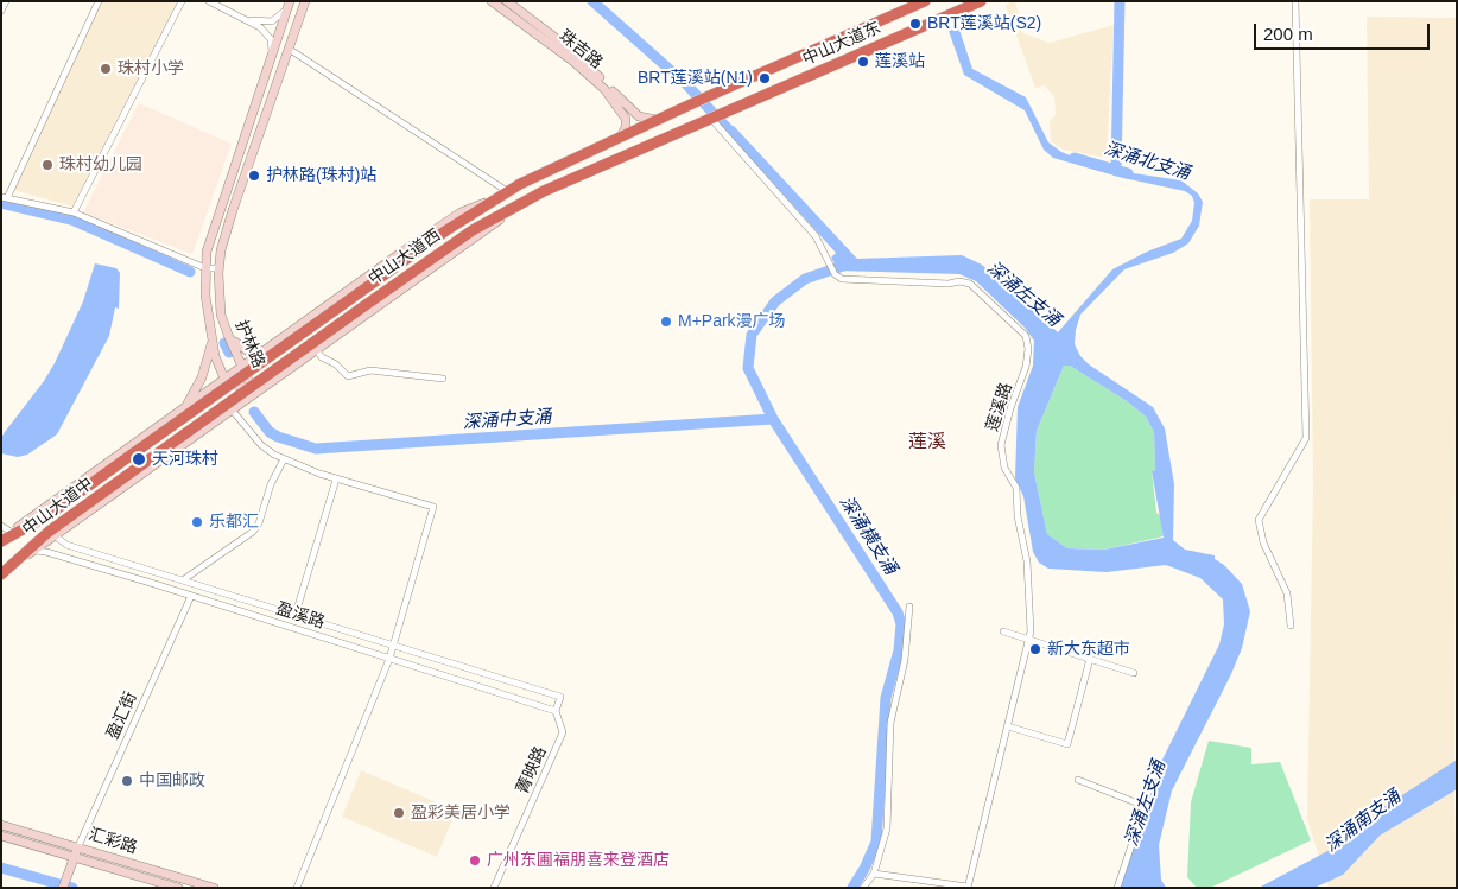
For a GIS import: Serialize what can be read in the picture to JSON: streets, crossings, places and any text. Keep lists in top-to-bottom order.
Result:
{
  "streets": {
    "highway": ["中山大道东", "中山大道西", "中山大道中"],
    "main road": ["珠吉路", "护林路", "汇彩路"],
    "street": [
      "莲溪路",
      "盈溪路",
      "盈汇街",
      "菁映路"
    ]
  },
  "crossings": [
    ["中山大道东", "珠吉路"],
    ["中山大道东", "中山大道西"],
    ["中山大道东", "莲溪路"],
    ["珠吉路", "中山大道西"],
    ["中山大道西", "莲溪路"],
    ["中山大道西", "中山大道中"],
    ["盈溪路", "盈汇街"],
    ["盈溪路", "菁映路"],
    ["盈汇街", "汇彩路"]
  ],
  "districts": ["莲溪"],
  "water": [
    "深涌北支涌",
    "深涌左支涌",
    "深涌中支涌",
    "深涌横支涌",
    "深涌南支涌"
  ],
  "places": [
    "BRT莲溪站(S2)",
    "莲溪站",
    "珠村小学",
    "BRT莲溪站(N1)",
    "珠村幼儿园",
    "护林路(珠村)站",
    "M+Park漫广场",
    "天河珠村",
    "乐都汇",
    "新大东超市",
    "中国邮政",
    "盈彩美居小学",
    "广州东圃福朋喜来登酒店"
  ],
  "scale_bar": "200 m"
}
